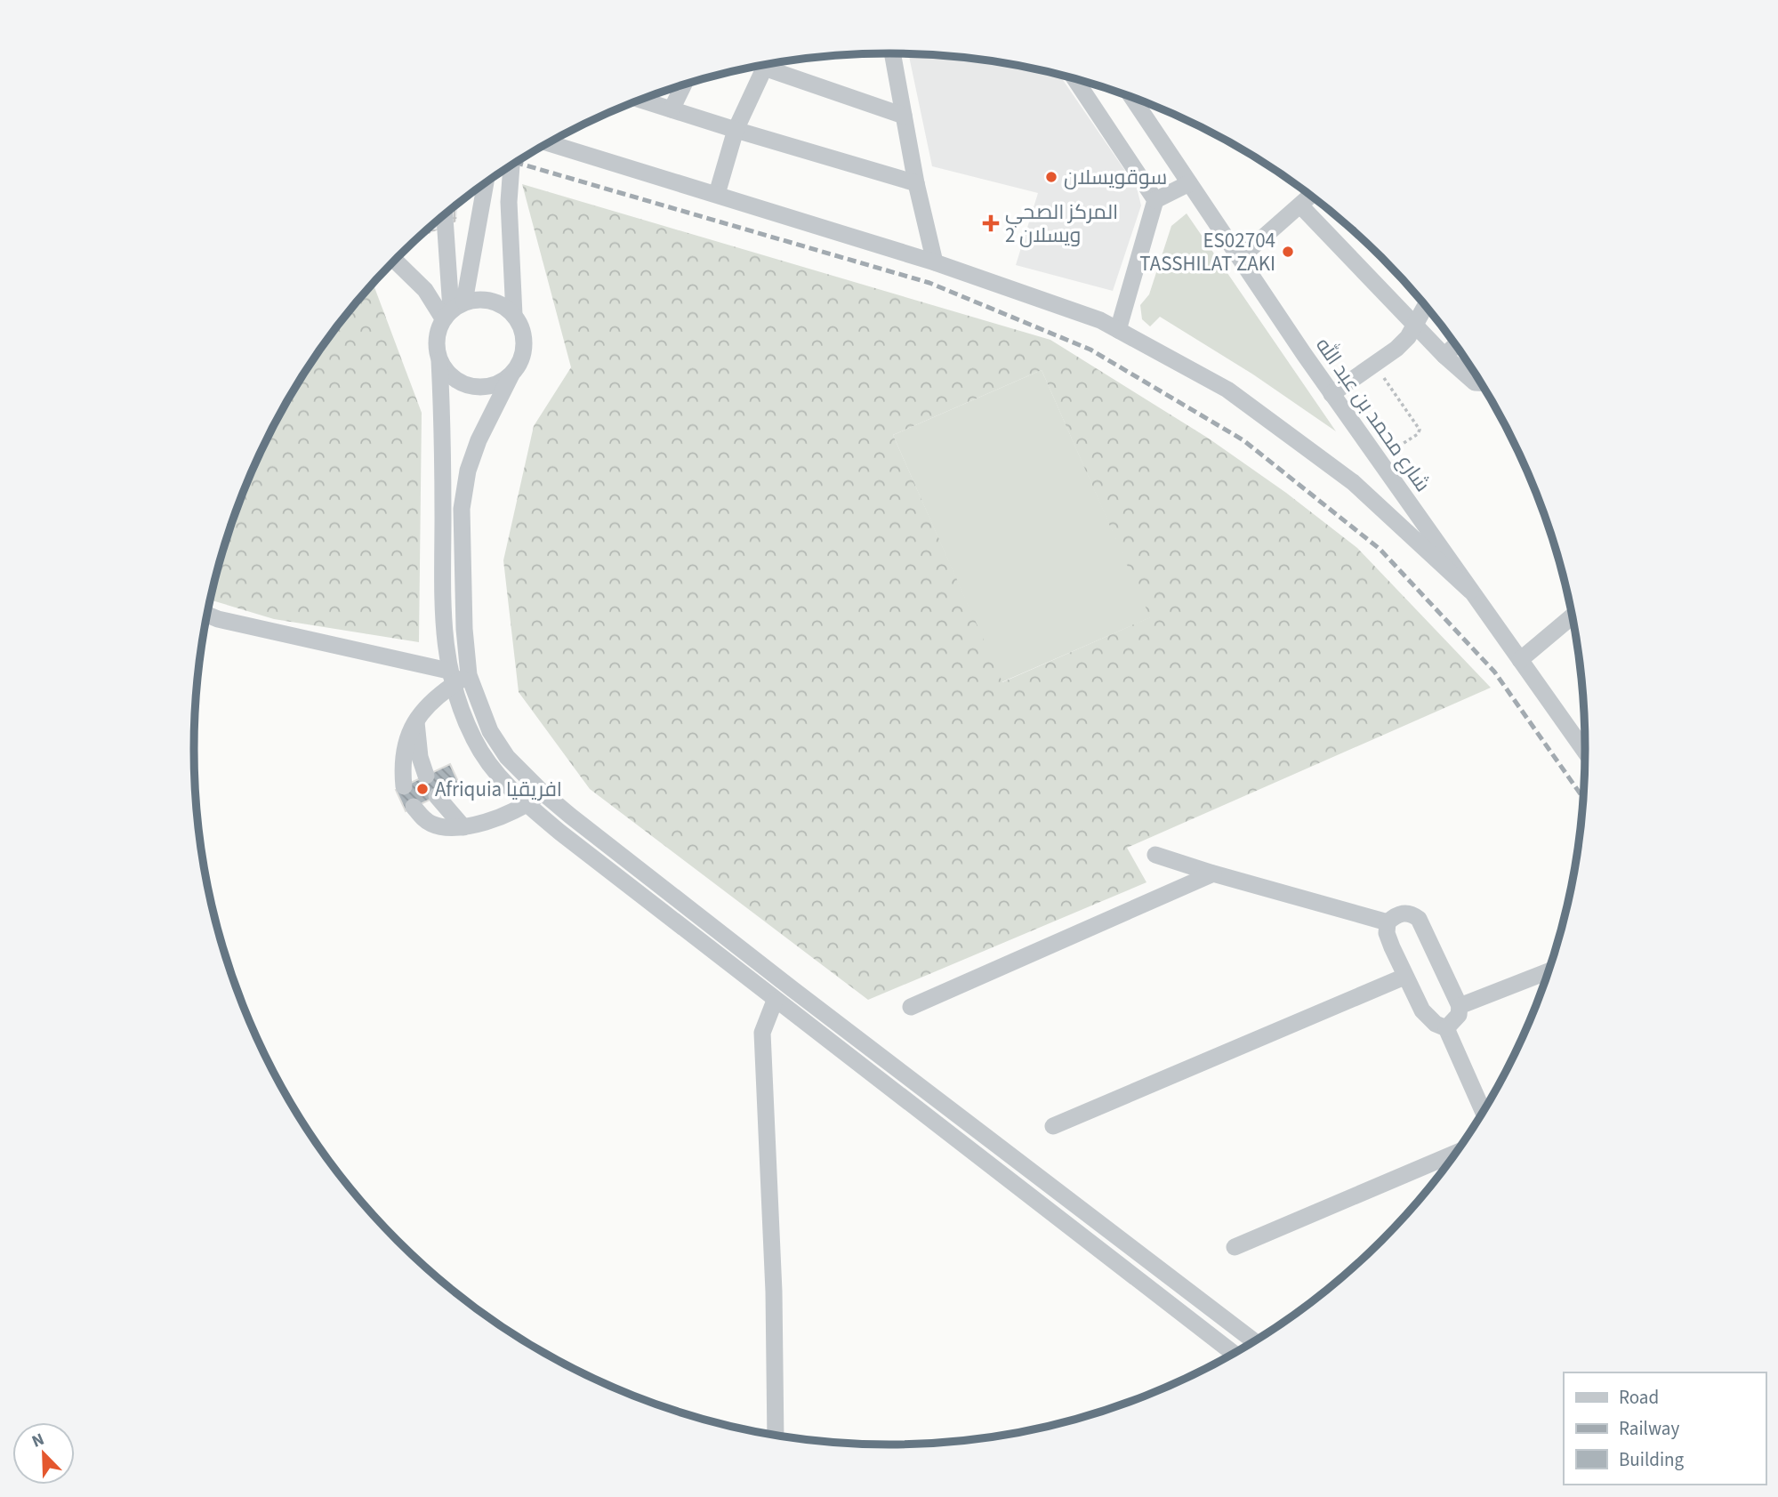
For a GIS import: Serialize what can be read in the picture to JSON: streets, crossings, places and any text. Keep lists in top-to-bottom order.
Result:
{
  "streets": {
    "street": ["شارع محمد بن عبد الله"]
  },
  "places": {
    "other": ["سوقويسلان", "ES02704 TASSHILAT ZAKI", "Afriquia افريقيا"],
    "health": ["المركز الصحي ويسلان 2"]
  },
  "legend": ["Road", "Railway", "Building"],
  "north": "top left"
}
